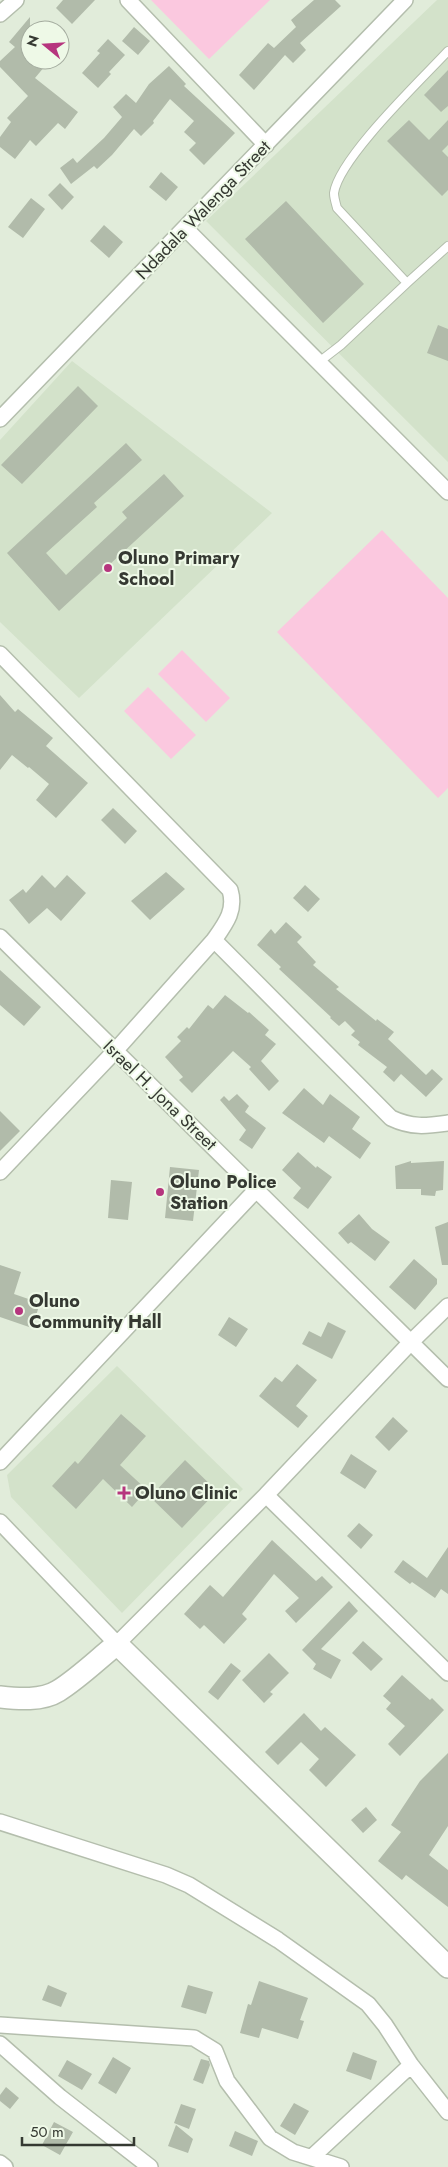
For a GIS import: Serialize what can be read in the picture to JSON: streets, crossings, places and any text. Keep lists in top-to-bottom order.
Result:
{
  "streets": {
    "street": ["Ndadala Walenga Street", "Israel H. Jona Street"]
  },
  "places": {
    "other": ["Oluno Primary School", "Oluno Police Station", "Oluno Community Hall"],
    "health": ["Oluno Clinic"]
  },
  "scale_bar": "50 m",
  "north": "left"
}
